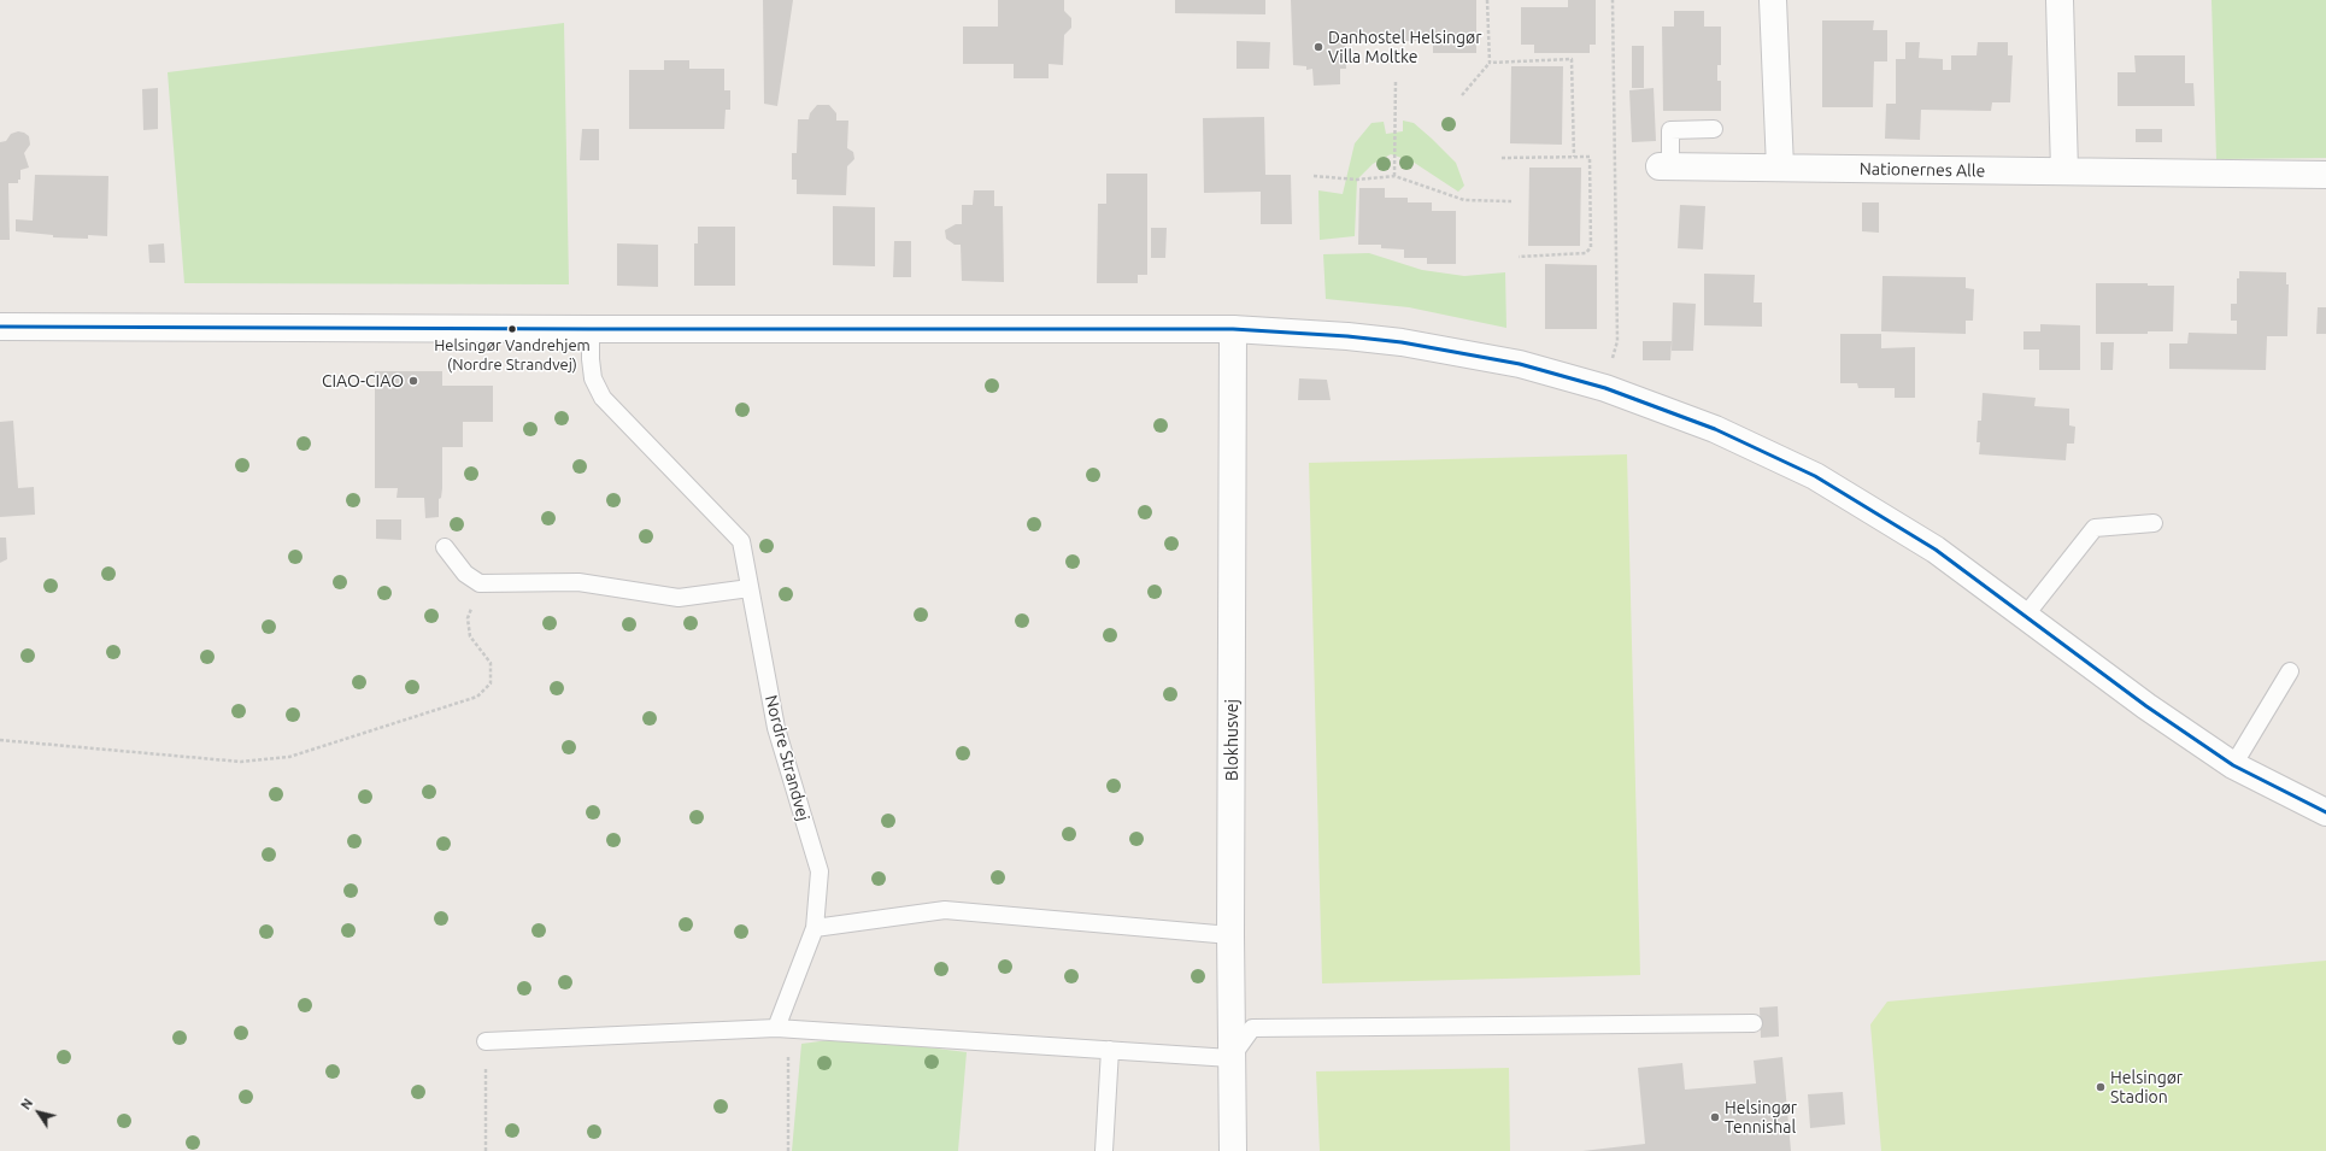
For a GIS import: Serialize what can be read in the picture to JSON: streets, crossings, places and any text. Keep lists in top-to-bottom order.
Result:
{
  "streets": {
    "main road": ["Nationernes Alle", "Blokhusvej"],
    "lane": ["Nordre Strandvej"]
  },
  "places": [
    "Danhostel Helsingør Villa Moltke",
    "Helsingør Vandrehjem (Nordre Strandvej)",
    "CIAO-CIAO",
    "Helsingør Stadion",
    "Helsingør Tennishal"
  ],
  "north": "top left"
}
